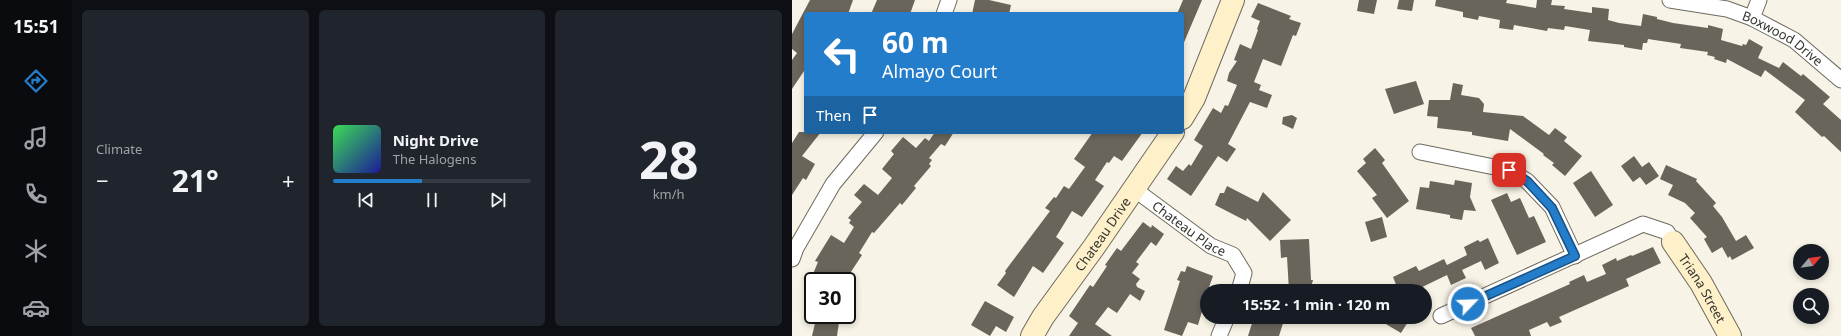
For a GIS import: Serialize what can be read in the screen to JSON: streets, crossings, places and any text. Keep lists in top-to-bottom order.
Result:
{
  "streets": {
    "street": [
      "Boxwood Drive",
      "Chateau Place",
      "Chateau Drive",
      "Triana Street"
    ]
  },
  "crossings": [
    ["Chateau Place", "Chateau Drive"]
  ],
  "north": "top right",
  "page": {
    "tabs": "15:51",
    "tile": [
      "Climate",
      ["28", "km/h"]
    ],
    "turn": ["60 m", "Almayo Court"],
    "then": "Then",
    "song": ["Night Drive", "The Halogens"],
    "heat": ["−", "21°", "+"],
    "limit": "30",
    "trip": "15:52 · 1 min · 120 m"
  }
}
